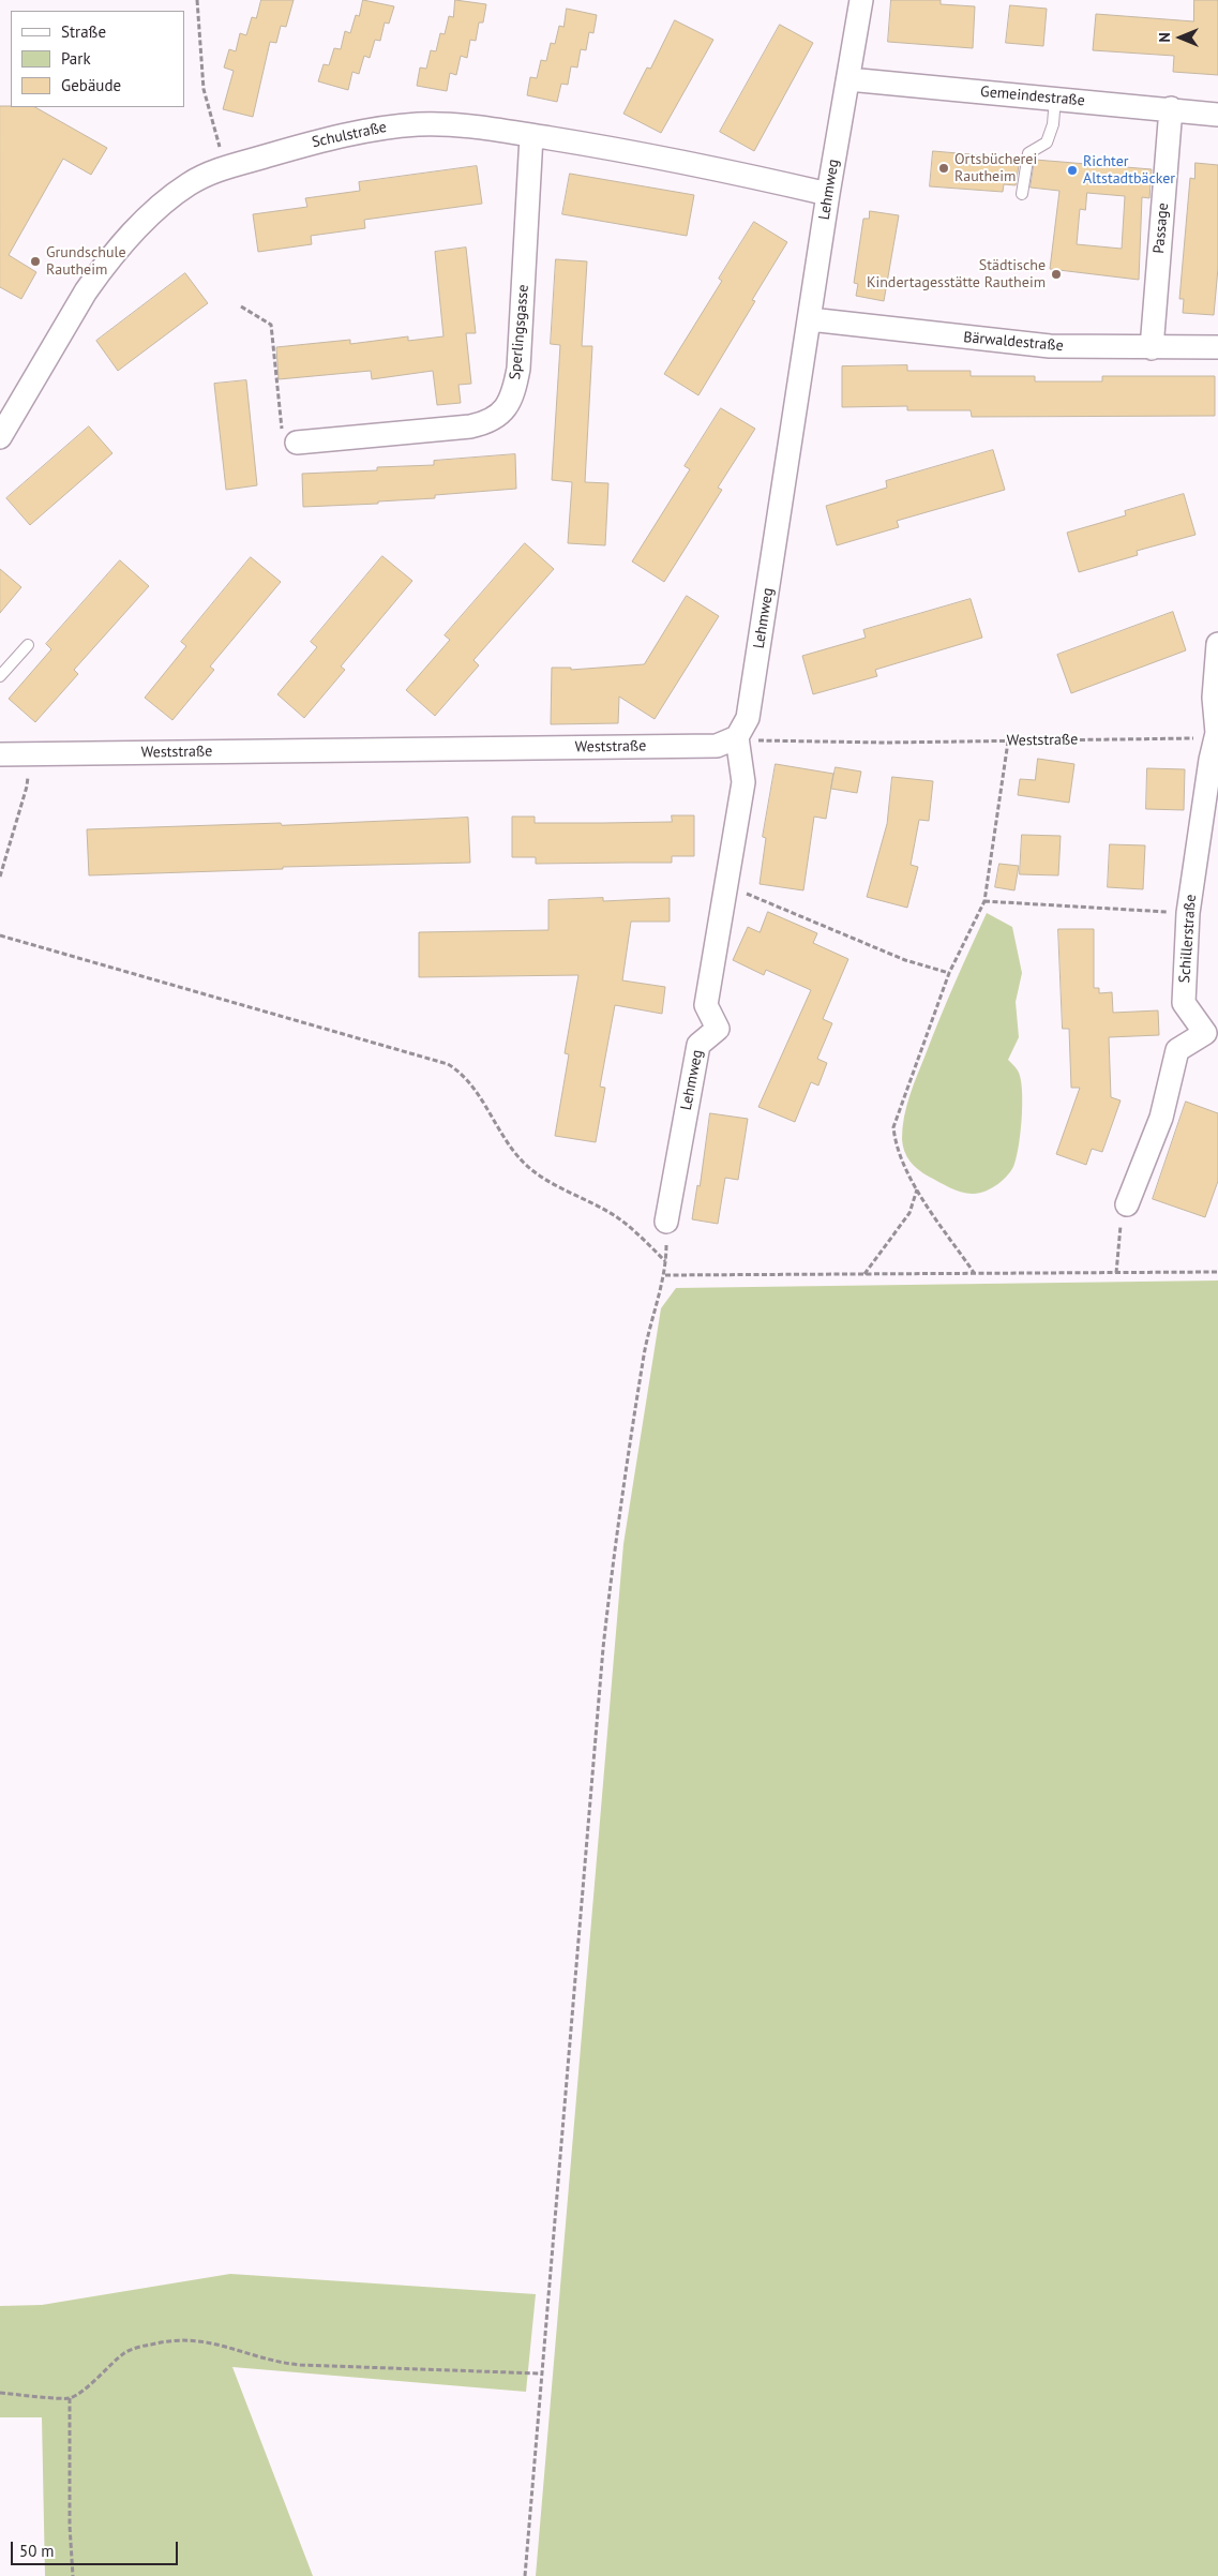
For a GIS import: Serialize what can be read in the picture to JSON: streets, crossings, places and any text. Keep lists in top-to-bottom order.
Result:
{
  "streets": {
    "street": [
      "Gemeindestraße",
      "Schulstraße",
      "Lehmweg",
      "Passage",
      "Sperlingsgasse",
      "Bärwaldestraße",
      "Weststraße",
      "Schillerstraße"
    ]
  },
  "crossings": [
    ["Gemeindestraße", "Lehmweg"],
    ["Gemeindestraße", "Passage"],
    ["Schulstraße", "Lehmweg"],
    ["Schulstraße", "Sperlingsgasse"],
    ["Lehmweg", "Bärwaldestraße"],
    ["Lehmweg", "Weststraße"],
    ["Passage", "Bärwaldestraße"],
    ["Weststraße", "Schillerstraße"]
  ],
  "places": [
    "Ortsbücherei Rautheim",
    "Richter Altstadtbäcker",
    "Grundschule Rautheim",
    "Städtische Kindertagesstätte Rautheim"
  ],
  "legend": ["Straße", "Park", "Gebäude"],
  "scale_bar": "50 m",
  "north": "left"
}
